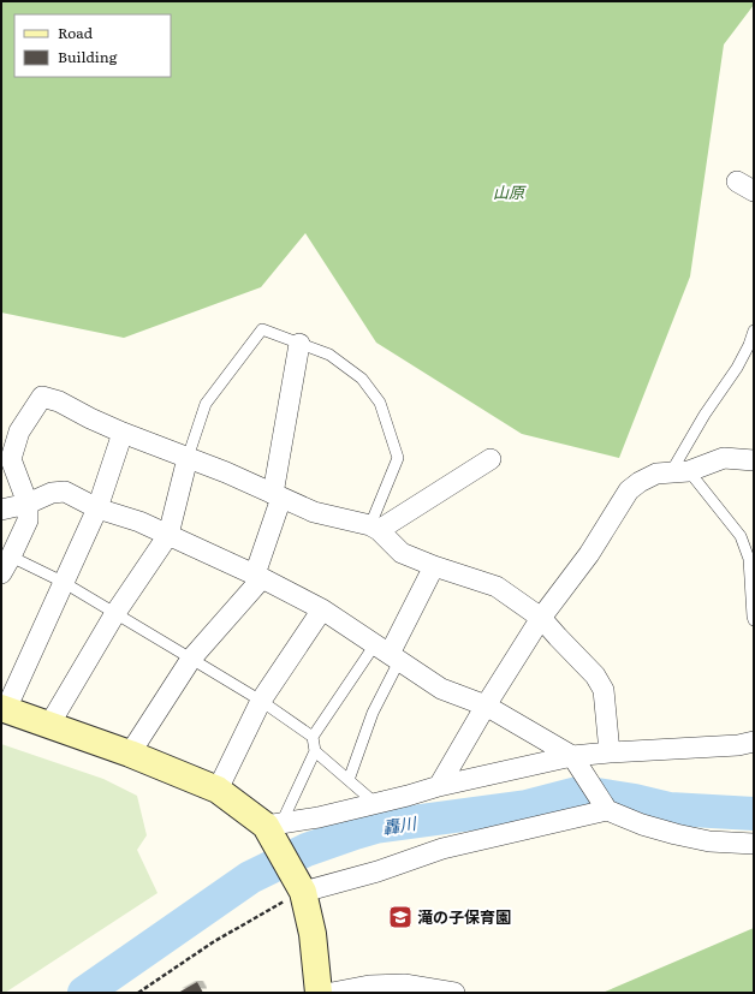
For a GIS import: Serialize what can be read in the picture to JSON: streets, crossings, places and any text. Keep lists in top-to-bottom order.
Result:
{
  "water": ["轟川"],
  "parks": ["山原"],
  "places": {
    "school or university": ["滝の子保育園"]
  },
  "legend": ["Road", "Building"]
}
